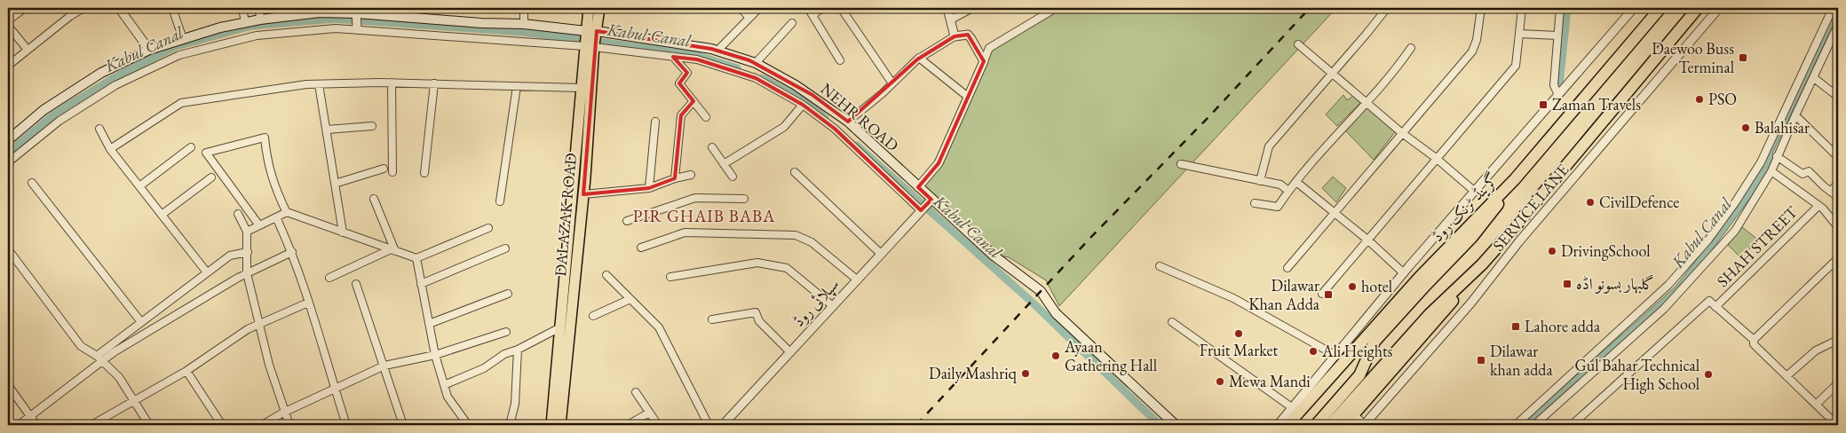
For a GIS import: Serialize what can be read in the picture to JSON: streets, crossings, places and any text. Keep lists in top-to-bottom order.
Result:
{
  "streets": {
    "highway": ["گرینڈ ٹرنک روڈ"],
    "main road": ["NEHR ROAD", "DALAZAK ROAD"],
    "street": ["SERVICE LANE", "SHAH STREET", "سپلائی روڈ"]
  },
  "crossings": [
    ["NEHR ROAD", "DALAZAK ROAD"],
    ["NEHR ROAD", "سپلائی روڈ"]
  ],
  "districts": ["PIR GHAIB BABA"],
  "water": ["Kabul Canal"],
  "places": {
    "transit": [
      "Daewoo Buss Terminal",
      "Zaman Travels",
      "گلبہار بسونو اڈہ",
      "Dilawar Khan Adda",
      "Lahore adda",
      "Dilawar khan adda"
    ],
    "other": [
      "PSO",
      "Balahisar",
      "CivilDefence",
      "DrivingSchool",
      "hotel",
      "Fruit Market",
      "Ali Heights",
      "Ayaan Gathering Hall",
      "Daily Mashriq",
      "Gul Bahar Technical High School",
      "Mewa Mandi"
    ]
  }
}
